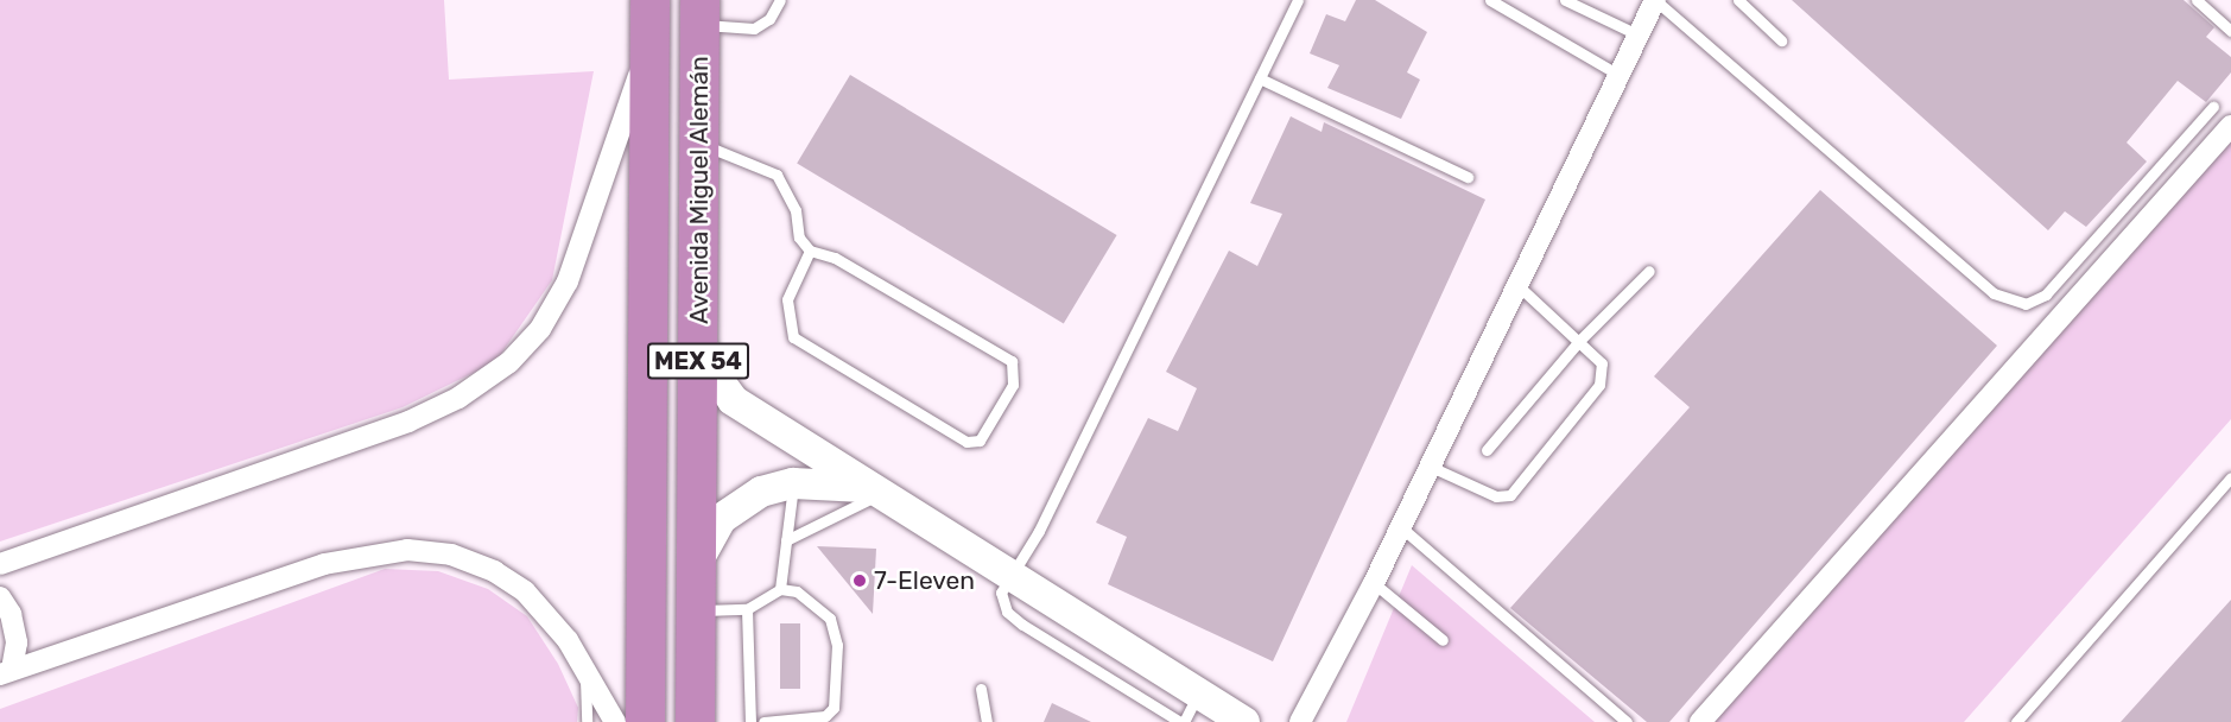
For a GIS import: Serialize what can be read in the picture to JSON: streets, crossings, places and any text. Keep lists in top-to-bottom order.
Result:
{
  "streets": {
    "highway": ["Avenida Miguel Alemán", "MEX 54"]
  },
  "places": ["7-Eleven"]
}
